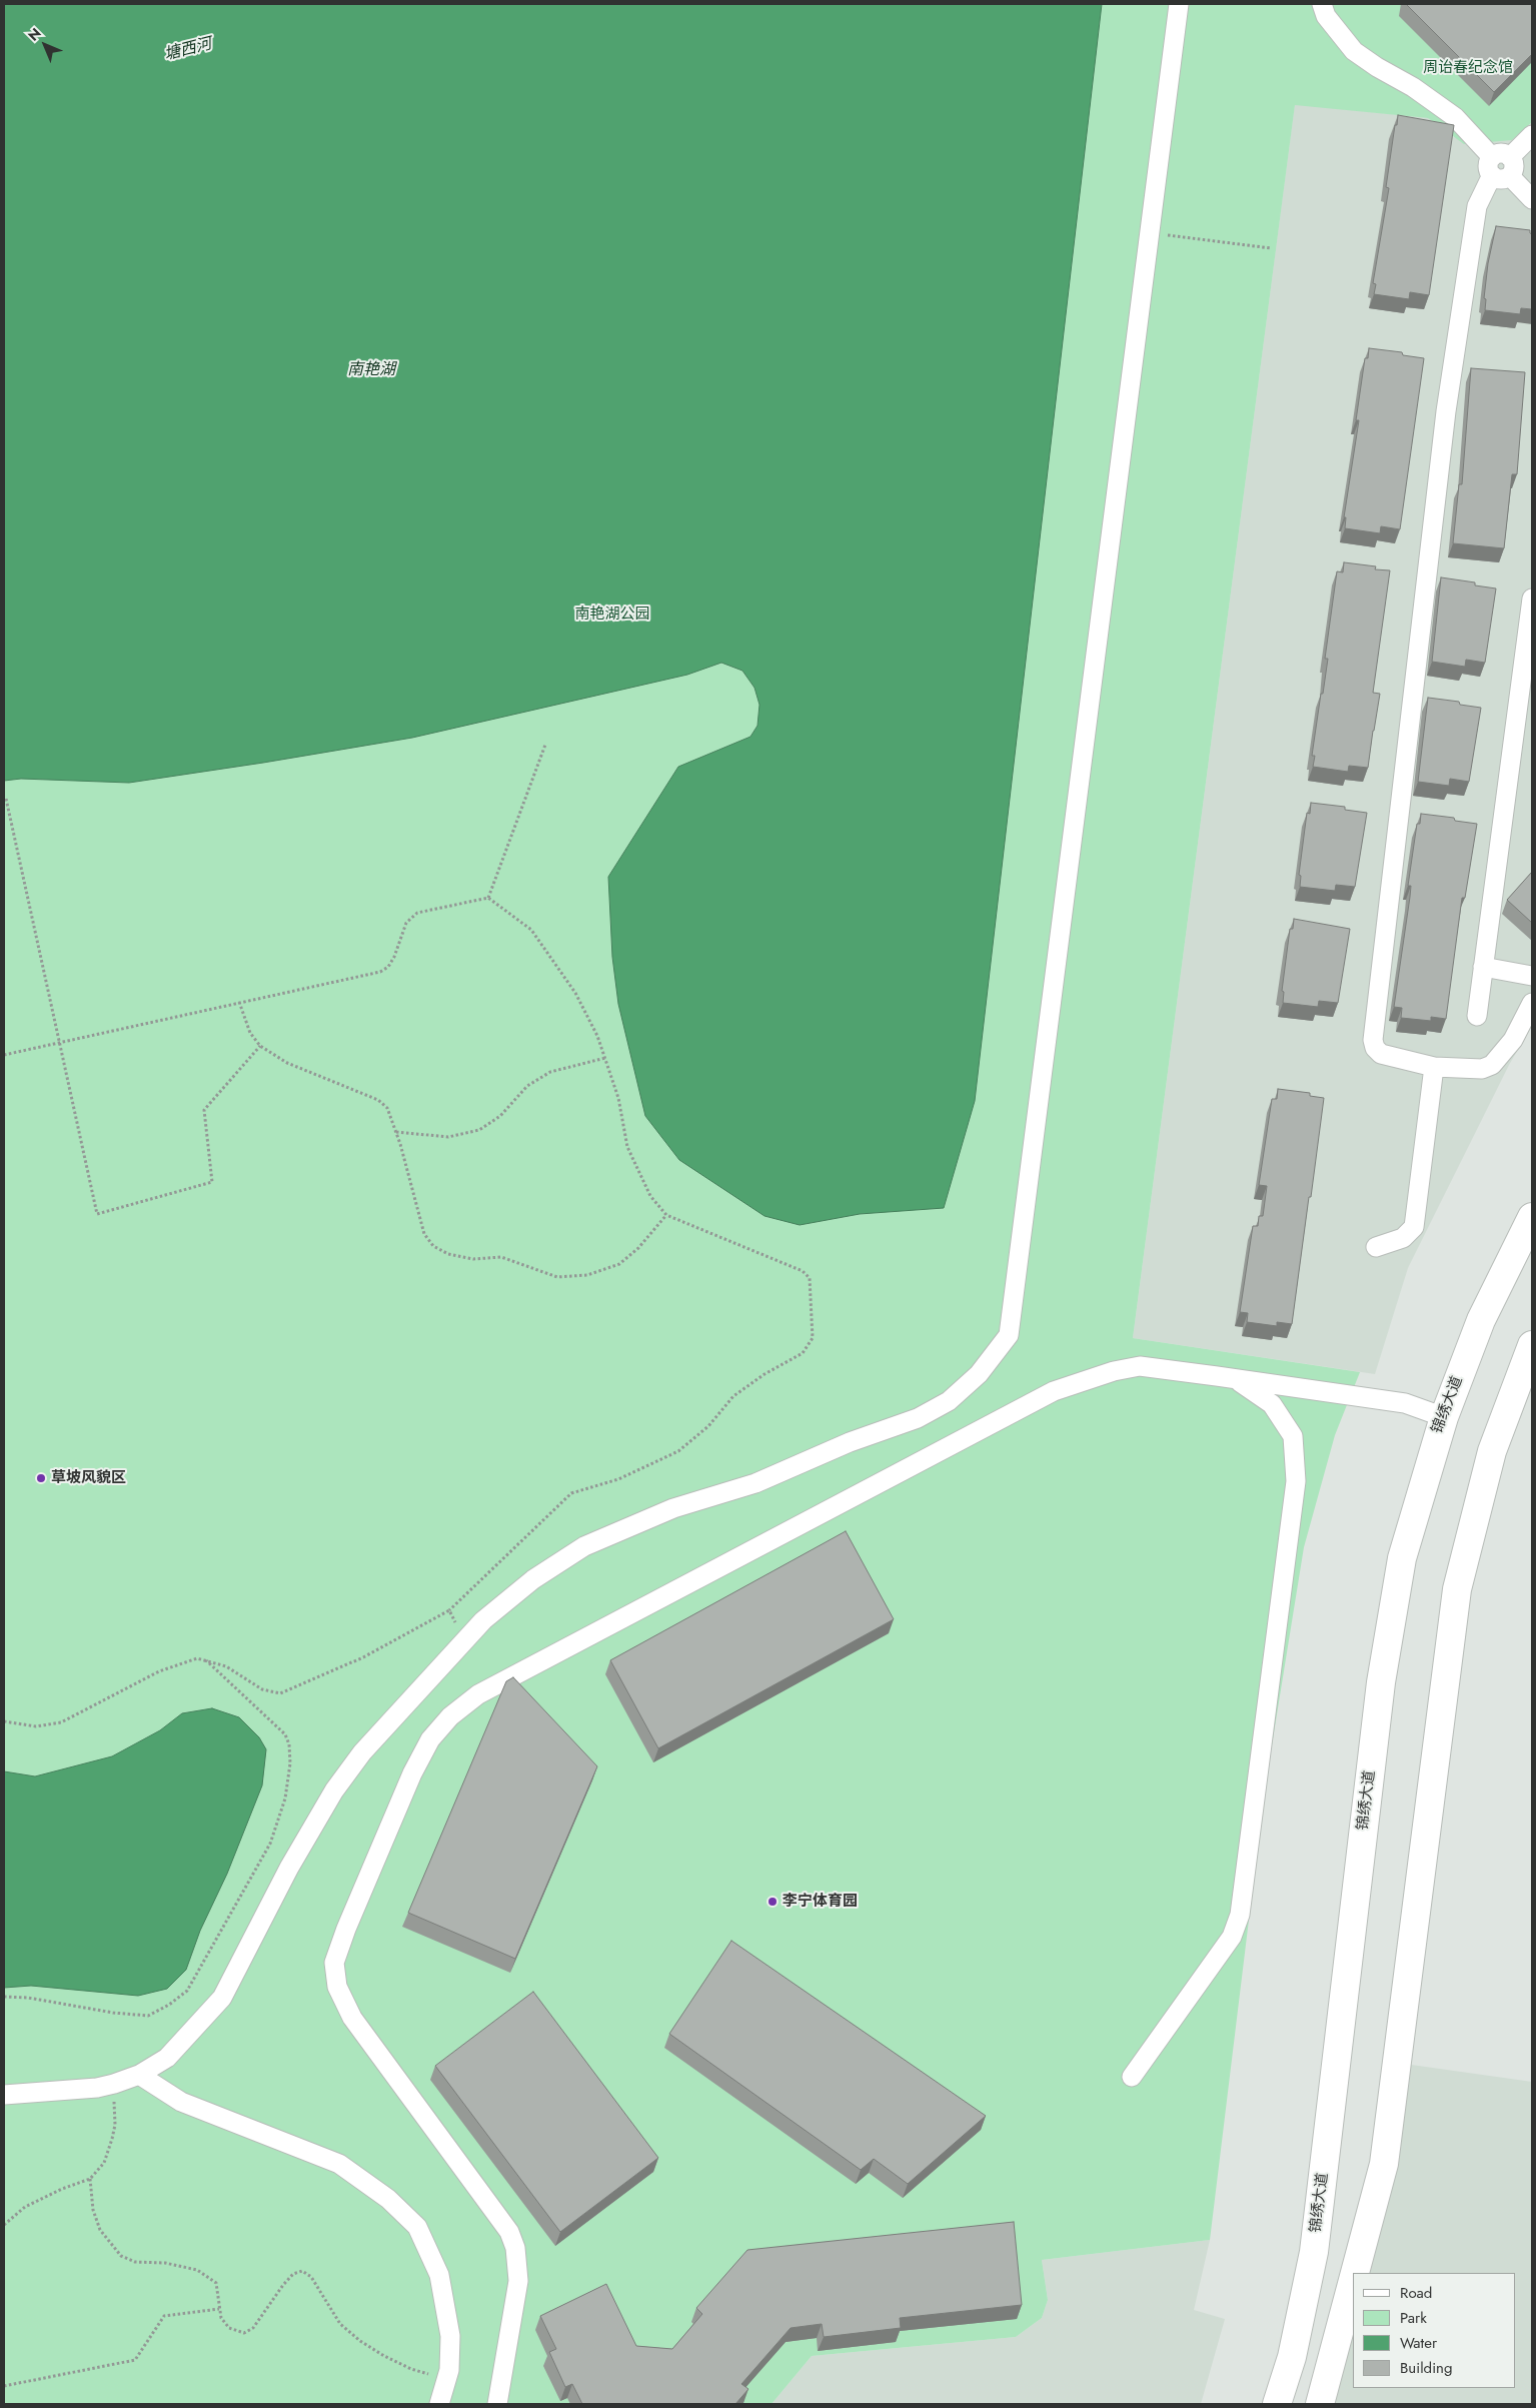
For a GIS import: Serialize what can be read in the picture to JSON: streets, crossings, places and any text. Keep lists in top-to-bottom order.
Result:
{
  "streets": {
    "highway": ["锦绣大道"]
  },
  "water": ["塘西河", "南艳湖"],
  "parks": ["周诒春纪念馆", "南艳湖公园"],
  "places": ["草坡风貌区", "李宁体育园"],
  "legend": [
    "Road",
    "Park",
    "Water",
    "Building"
  ],
  "north": "top left"
}
